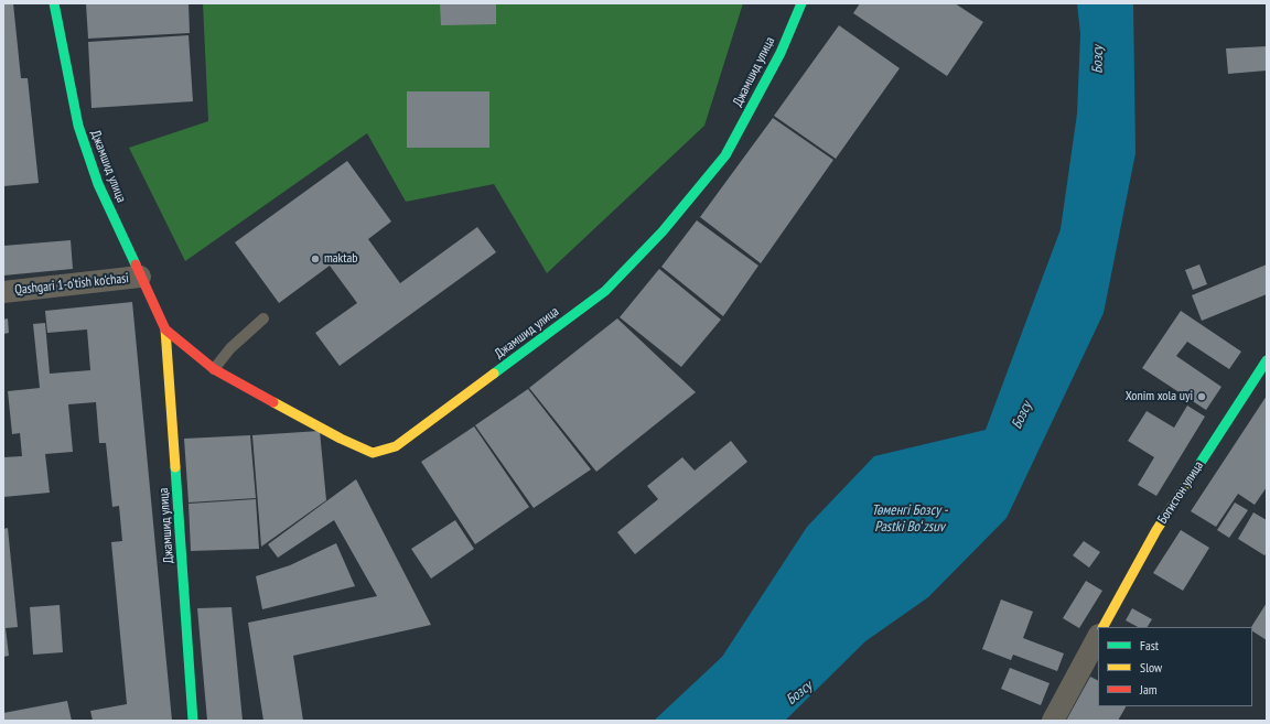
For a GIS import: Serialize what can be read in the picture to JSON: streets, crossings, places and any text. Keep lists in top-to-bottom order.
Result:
{
  "streets": {
    "street": ["Джамшид улица", "Qashgari 1-o'tish ko'chasi", "Богистон улица"]
  },
  "crossings": [
    ["Джамшид улица", "Qashgari 1-o'tish ko'chasi"]
  ],
  "water": ["Бозсу", "Төменгі Бозсу - Pastki Boʻzsuv"],
  "places": ["maktab", "Xonim xola uyi"],
  "legend": ["Fast", "Slow", "Jam"]
}
